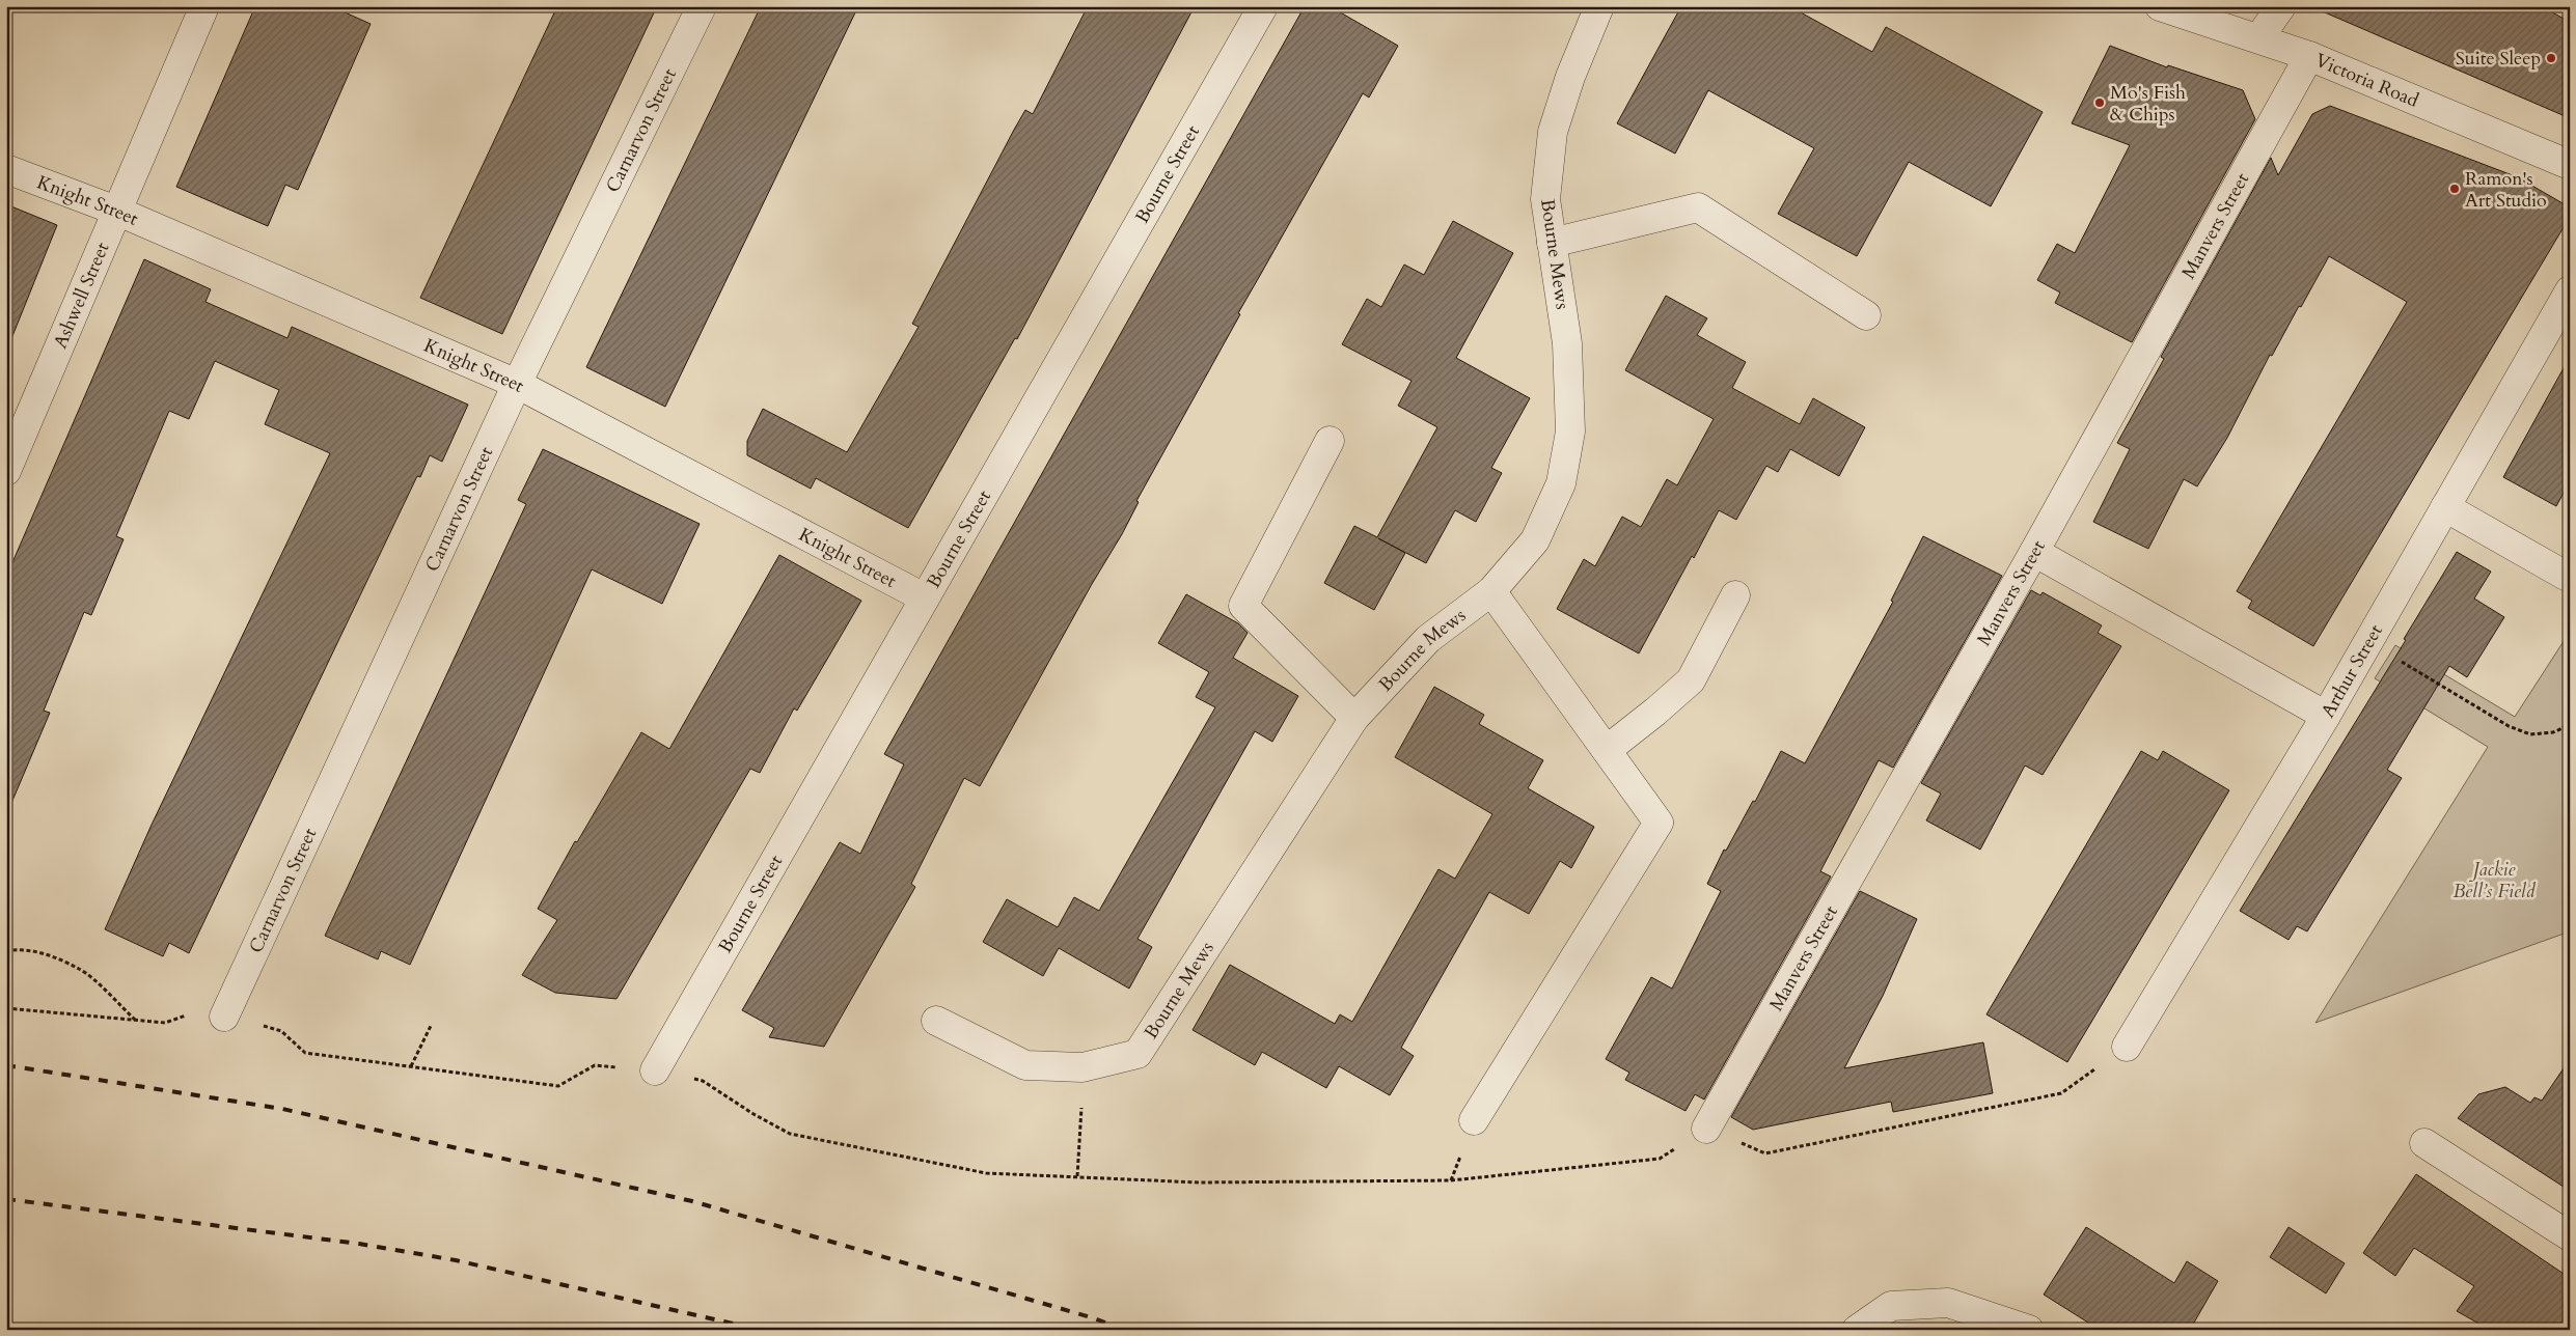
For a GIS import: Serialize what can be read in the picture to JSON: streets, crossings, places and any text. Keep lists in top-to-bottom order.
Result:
{
  "streets": {
    "street": [
      "Victoria Road",
      "Carnarvon Street",
      "Bourne Street",
      "Knight Street",
      "Manvers Street",
      "Bourne Mews",
      "Ashwell Street",
      "Arthur Street"
    ]
  },
  "crossings": [
    ["Victoria Road", "Manvers Street"],
    ["Carnarvon Street", "Knight Street"],
    ["Bourne Street", "Knight Street"],
    ["Knight Street", "Ashwell Street"]
  ],
  "parks": ["Jackie Bell’s Field"],
  "places": ["Suite Sleep", "Mo's Fish & Chips", "Ramon's Art Studio"]
}
